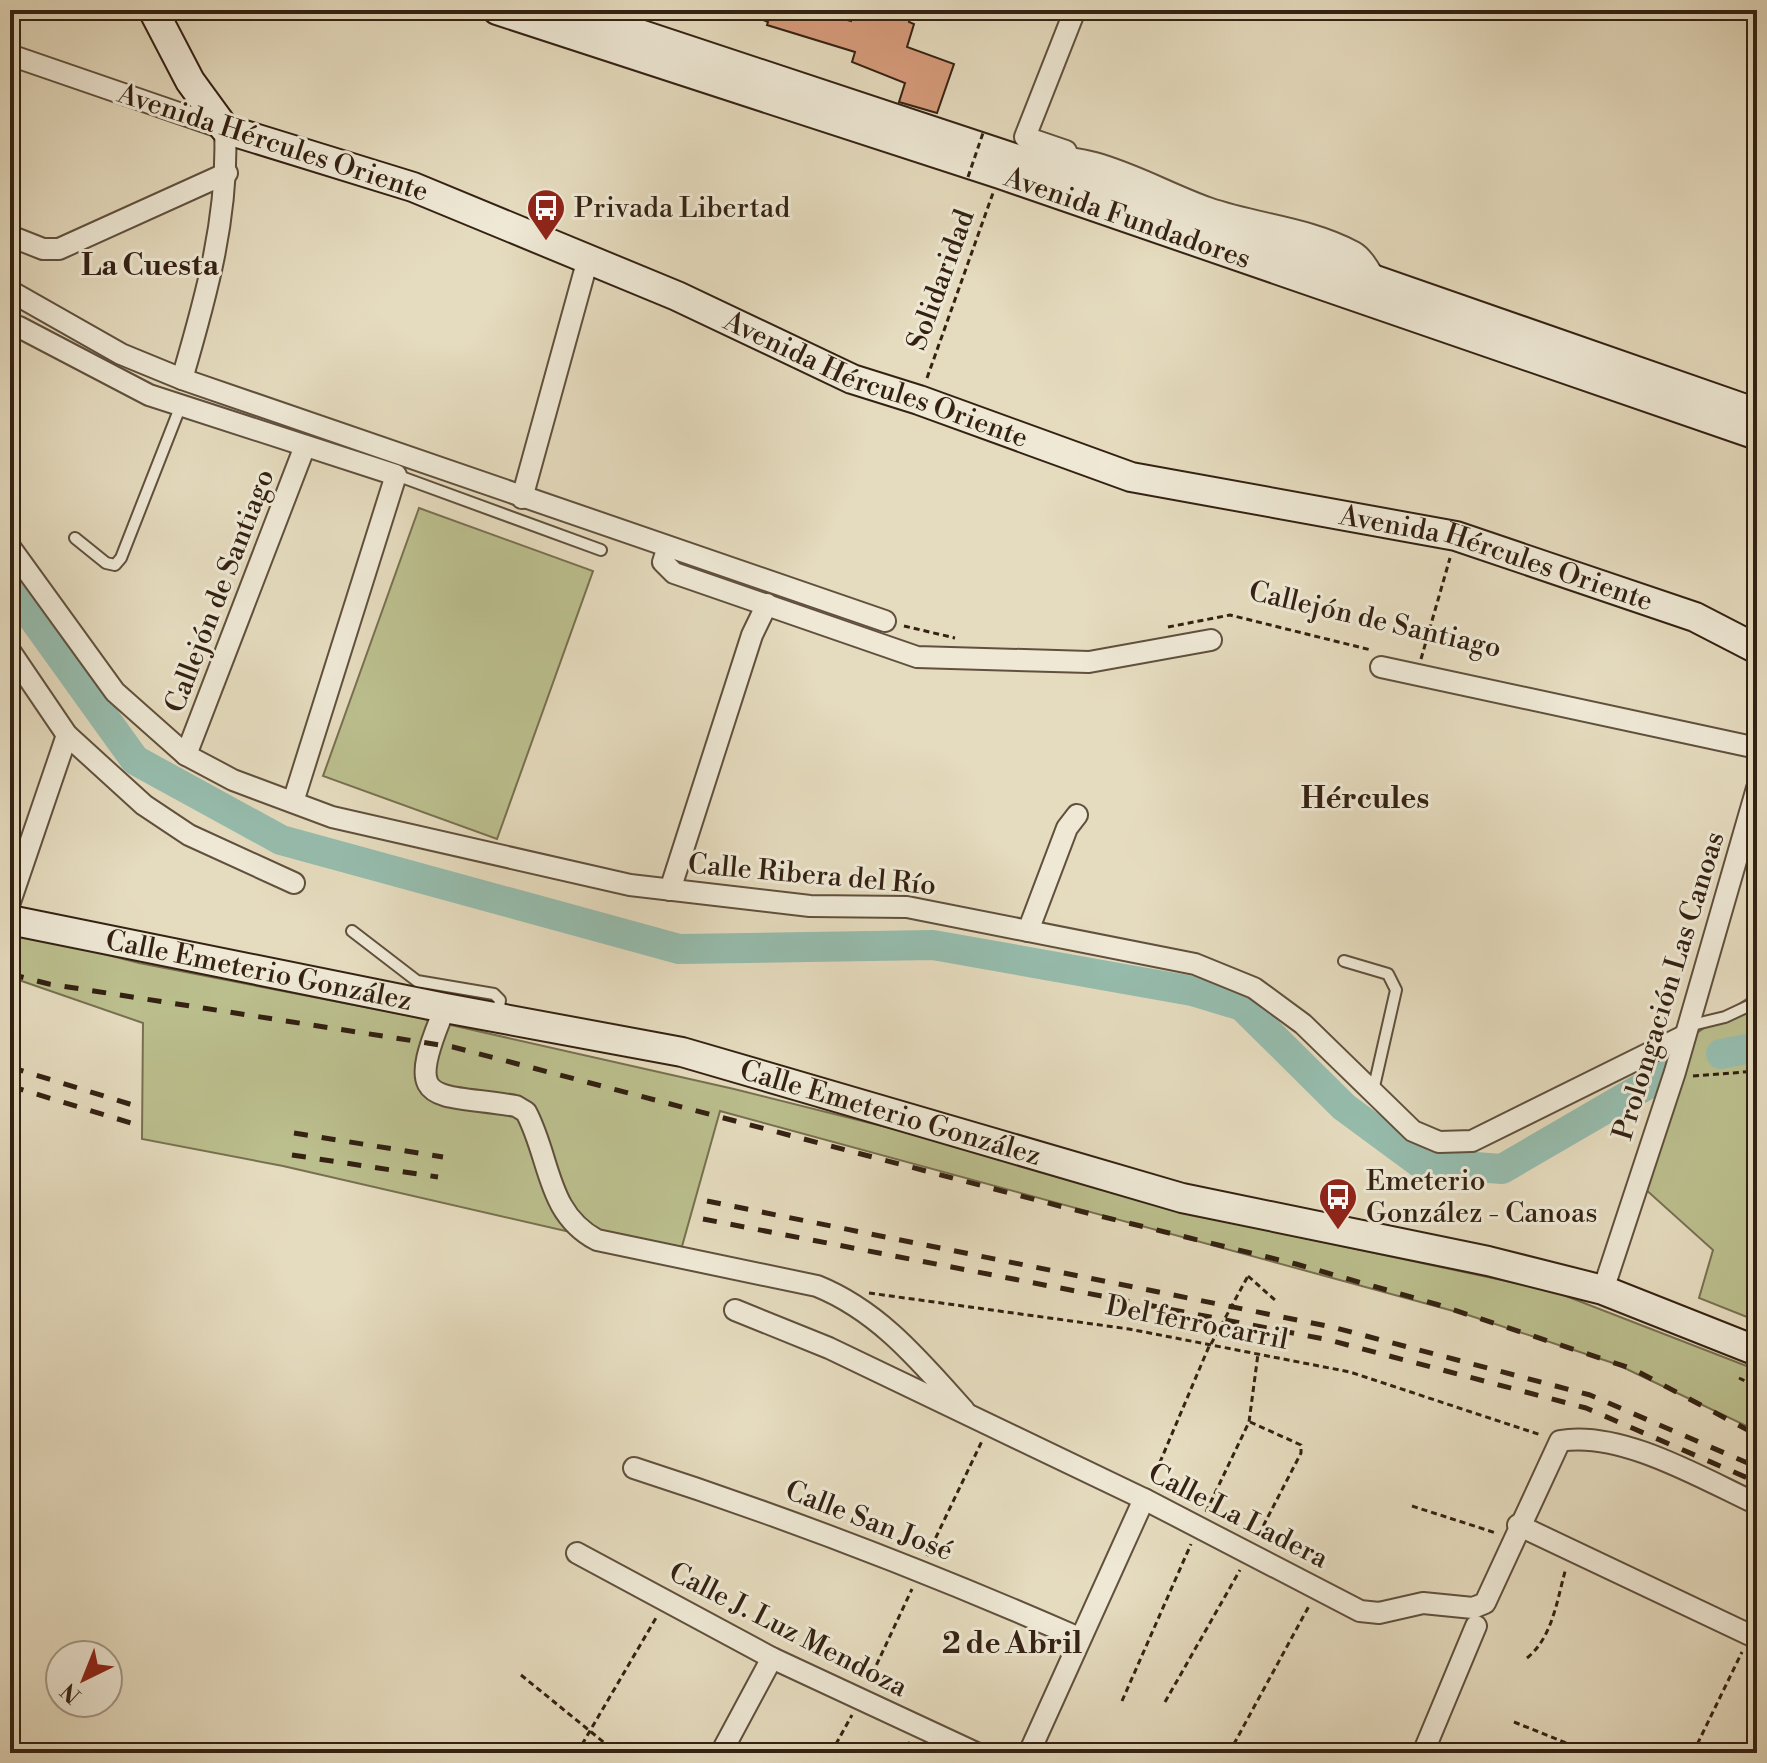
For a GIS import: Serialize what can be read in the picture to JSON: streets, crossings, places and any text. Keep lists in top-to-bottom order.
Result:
{
  "streets": {
    "street": [
      "Avenida Hércules Oriente",
      "Avenida Fundadores",
      "Callejón de Santiago",
      "Calle Ribera del Río",
      "Calle Emeterio González",
      "Prolongación Las Canoas",
      "Calle La Ladera",
      "Calle San José",
      "Calle J. Luz Mendoza"
    ],
    "path": ["Solidaridad", "Del ferrocarril"]
  },
  "crossings": [
    ["Avenida Hércules Oriente", "Solidaridad"],
    ["Avenida Fundadores", "Solidaridad"],
    ["Callejón de Santiago", "Calle Ribera del Río"],
    ["Calle Ribera del Río", "Prolongación Las Canoas"],
    ["Calle Emeterio González", "Prolongación Las Canoas"],
    ["Calle Emeterio González", "Calle La Ladera"]
  ],
  "districts": ["La Cuesta", "Hércules", "2 de Abril"],
  "places": {
    "bus stop": ["Privada Libertad", "Emeterio González - Canoas"]
  },
  "north": "bottom left"
}
